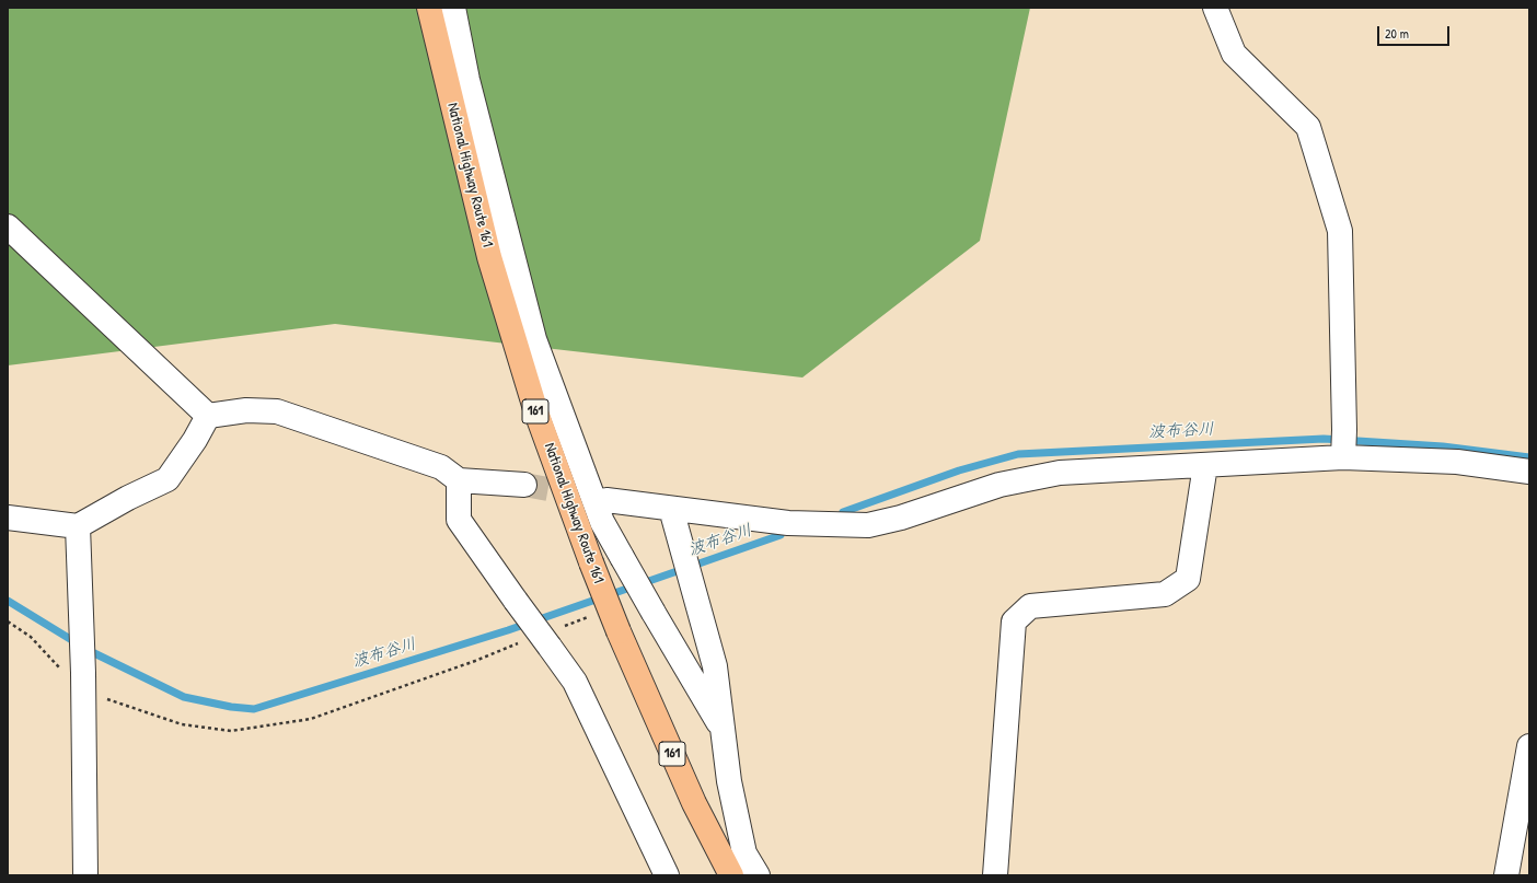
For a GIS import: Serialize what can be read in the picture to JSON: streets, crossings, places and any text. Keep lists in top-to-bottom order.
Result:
{
  "streets": {
    "highway": ["National Highway Route 161", "161"]
  },
  "water": ["波布谷川"],
  "scale_bar": "20 m"
}
